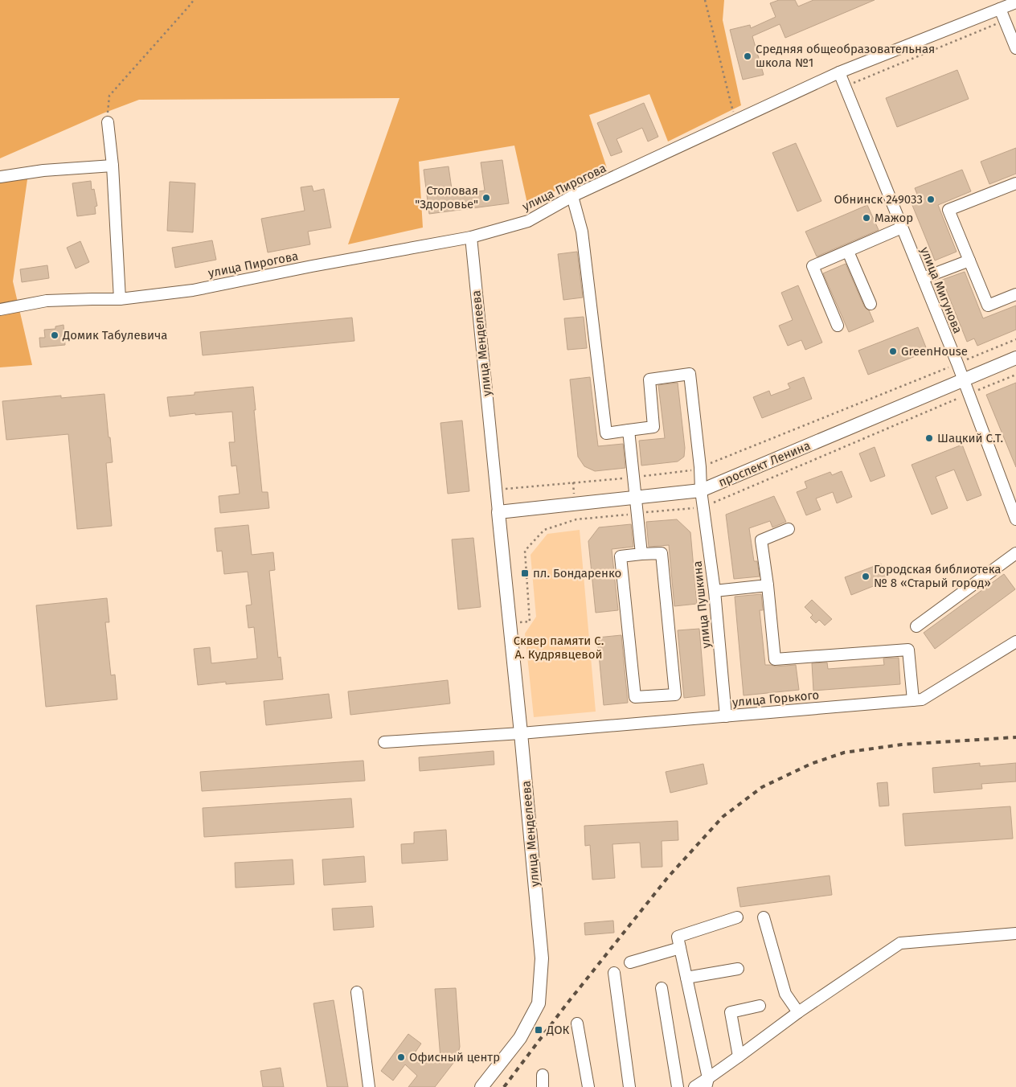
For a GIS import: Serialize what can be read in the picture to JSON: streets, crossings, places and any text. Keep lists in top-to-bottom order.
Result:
{
  "streets": {
    "main road": ["улица Менделеева", "проспект Ленина"],
    "street": [
      "улица Пирогова",
      "улица Мигунова",
      "улица Пушкина",
      "улица Горького"
    ]
  },
  "crossings": [
    ["улица Пирогова", "улица Мигунова"],
    ["улица Пирогова", "улица Менделеева"],
    ["улица Мигунова", "проспект Ленина"],
    ["улица Менделеева", "проспект Ленина"],
    ["улица Менделеева", "улица Горького"],
    ["проспект Ленина", "улица Пушкина"],
    ["улица Пушкина", "улица Горького"]
  ],
  "parks": ["Сквер памяти С. А. Кудрявцевой"],
  "places": {
    "other": [
      "Средняя общеобразовательная школа №1",
      "Столовая \"Здоровье\"",
      "Обнинск 249033",
      "Мажор",
      "Домик Табулевича",
      "GreenHouse",
      "Шацкий С.Т.",
      "Городская библиотека № 8 «Старый город»",
      "Офисный центр"
    ],
    "transit": ["пл. Бондаренко", "ДОК"]
  }
}
